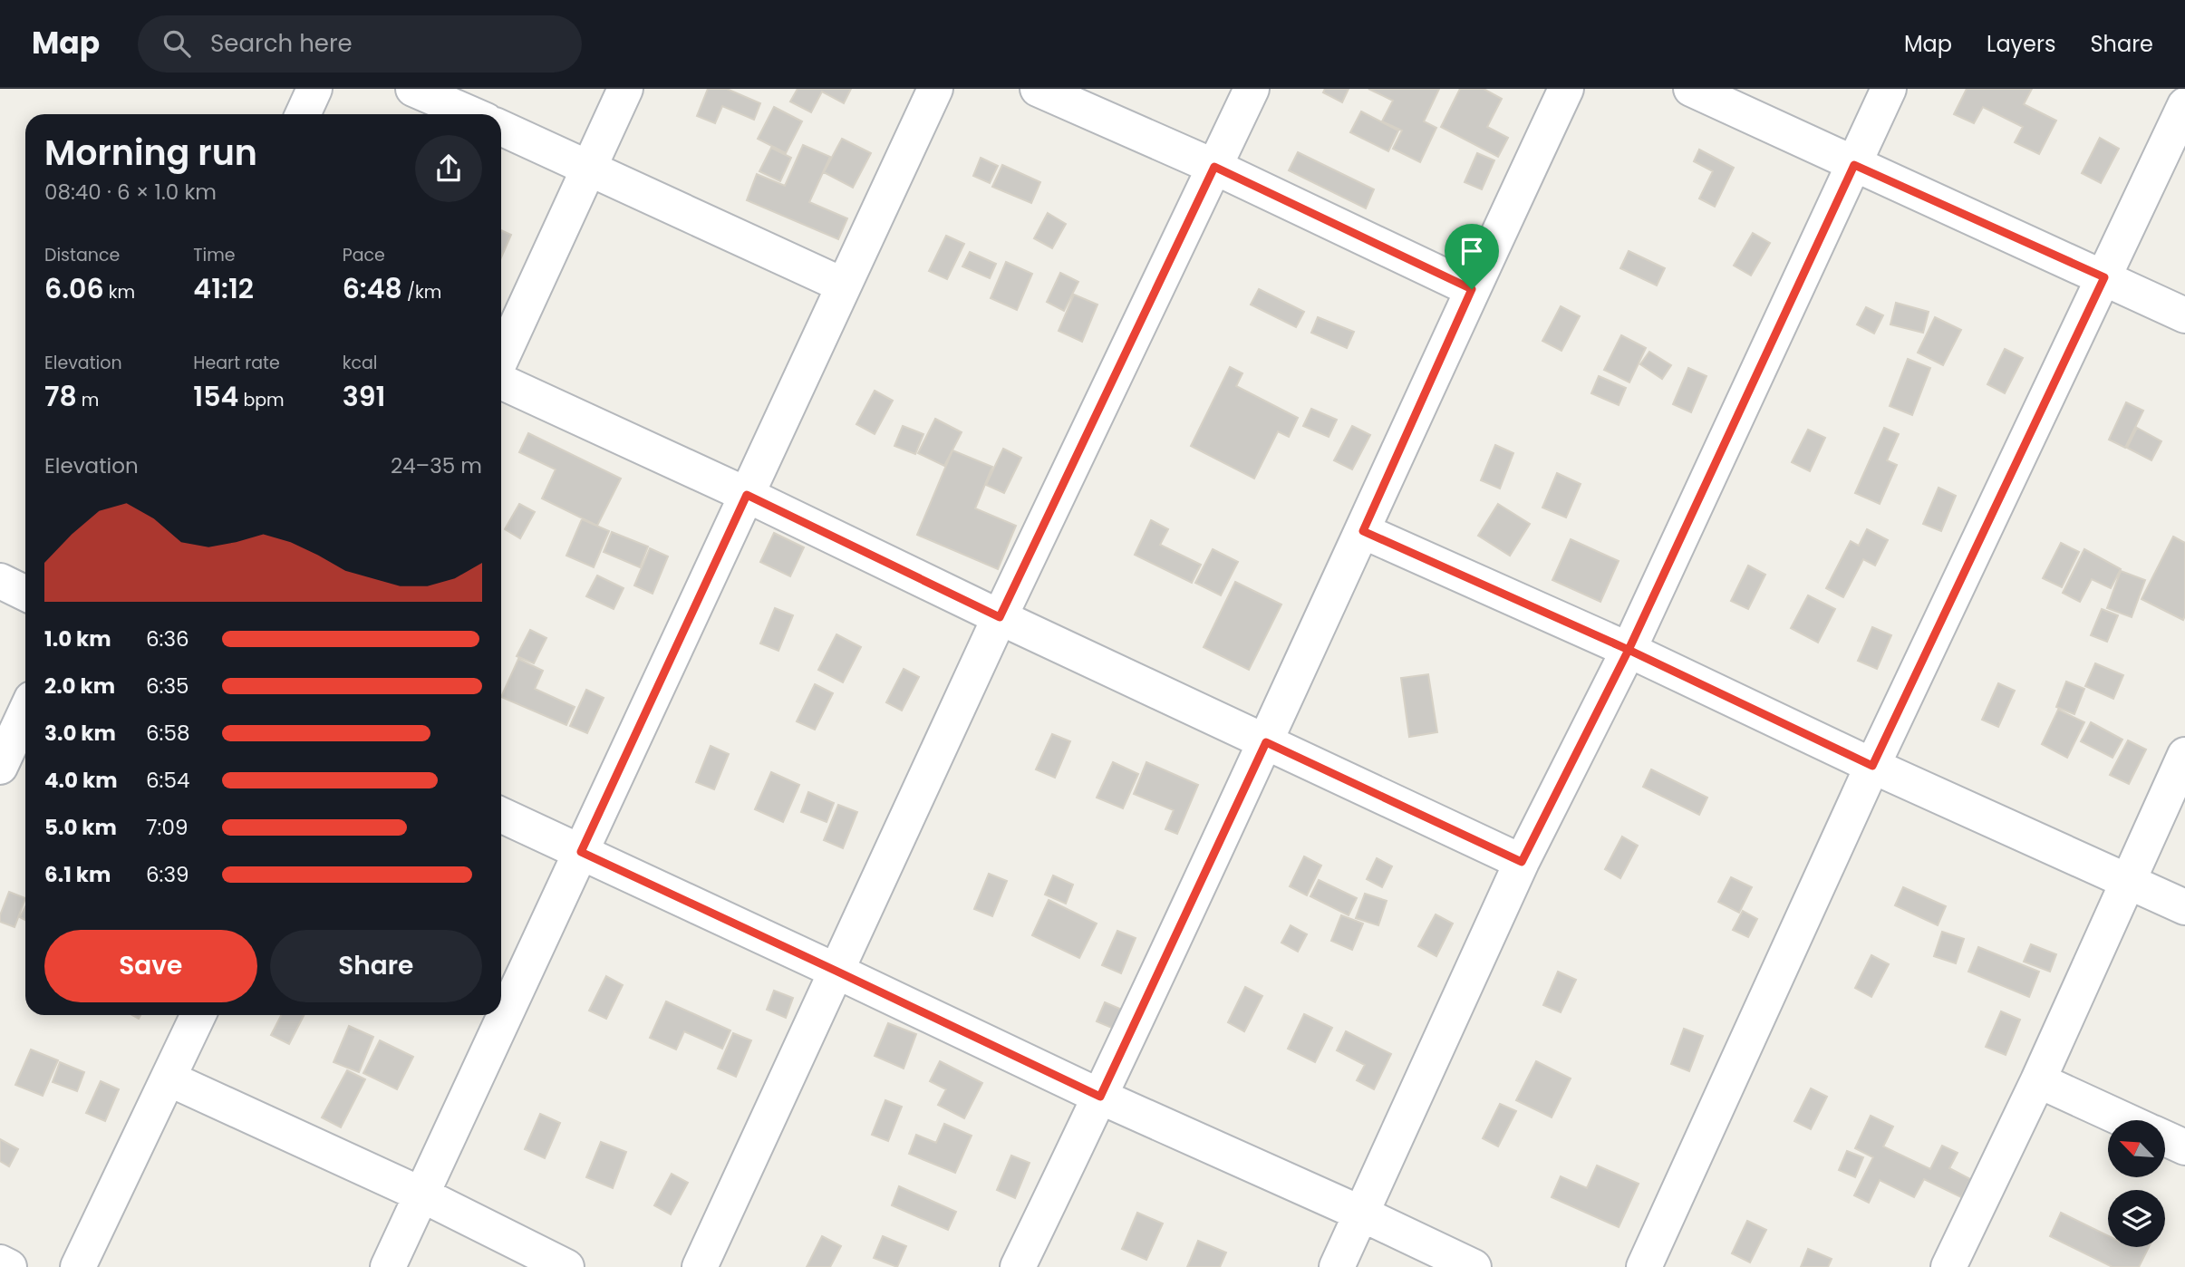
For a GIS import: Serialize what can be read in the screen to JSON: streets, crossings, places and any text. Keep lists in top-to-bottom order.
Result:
{
  "north": "top left",
  "page": {
    "header": "Map",
    "search": "Search here",
    "nav": ["Map", "Layers", "Share"],
    "heading": ["Morning run", "08:40 · 6 × 1.0 km"],
    "stats": [
      ["Distance", "6.06 km"],
      ["Time", "41:12"],
      ["Pace", "6:48 /km"],
      ["Elevation", "78 m"],
      ["Heart rate", "154 bpm"],
      ["kcal", "391"]
    ],
    "chart": ["Elevation", "24–35 m"],
    "list": [
      {
        "name": "1.0 km",
        "note": "6:36"
      },
      {
        "name": "2.0 km",
        "note": "6:35"
      },
      {
        "name": "3.0 km",
        "note": "6:58"
      },
      {
        "name": "4.0 km",
        "note": "6:54"
      },
      {
        "name": "5.0 km",
        "note": "7:09"
      },
      {
        "name": "6.1 km",
        "note": "6:39"
      }
    ],
    "buttons": ["Save", "Share"]
  }
}
